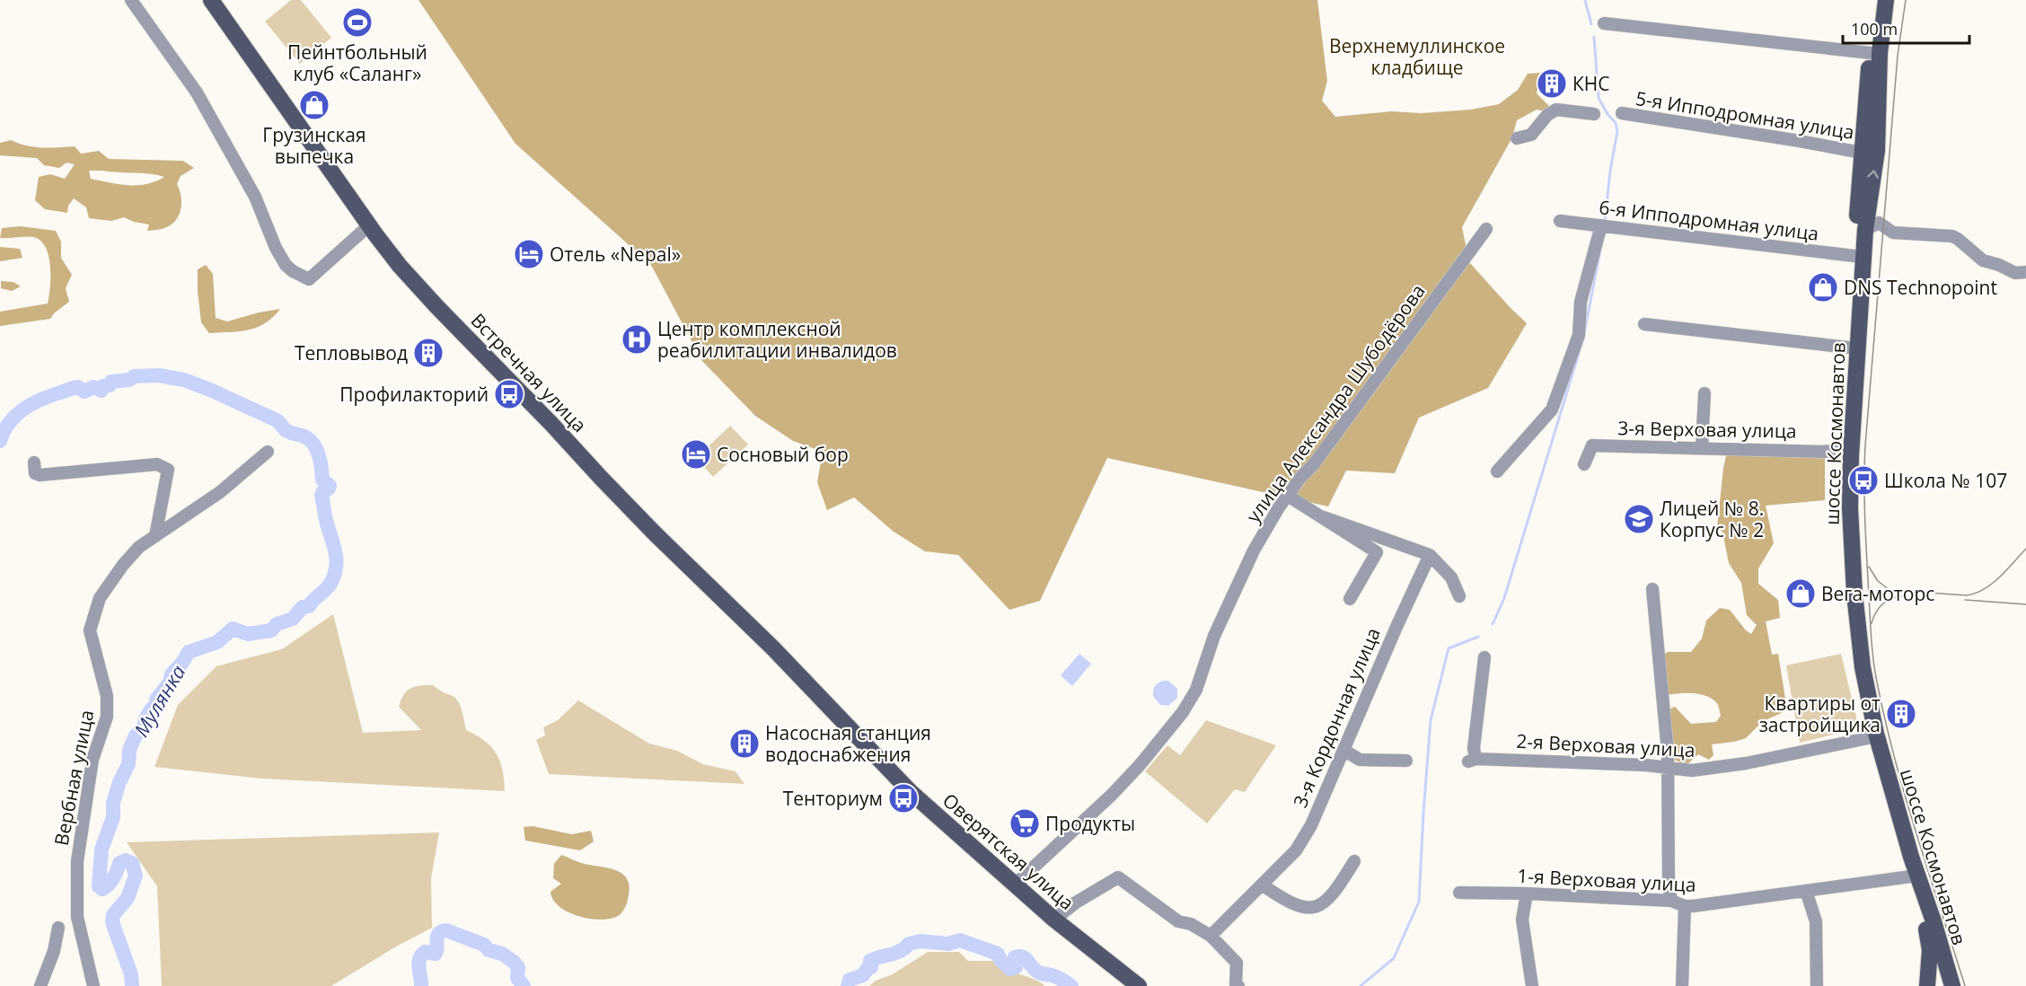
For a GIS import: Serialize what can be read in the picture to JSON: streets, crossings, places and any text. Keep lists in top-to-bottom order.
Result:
{
  "streets": {
    "main road": ["Встречная улица", "шоссе Космонавтов", "Оверятская улица"],
    "street": [
      "5-я Ипподромная улица",
      "6-я Ипподромная улица",
      "улица Александра Шубодёрова",
      "3-я Верховая улица",
      "3-я Кордонная улица",
      "2-я Верховая улица",
      "Вербная улица",
      "1-я Верховая улица"
    ]
  },
  "crossings": [
    ["5-я Ипподромная улица", "шоссе Космонавтов"],
    ["6-я Ипподромная улица", "шоссе Космонавтов"],
    ["Встречная улица", "Оверятская улица"],
    ["улица Александра Шубодёрова", "Оверятская улица"],
    ["3-я Верховая улица", "шоссе Космонавтов"],
    ["шоссе Космонавтов", "2-я Верховая улица"],
    ["шоссе Космонавтов", "1-я Верховая улица"]
  ],
  "water": ["Мулянка"],
  "parks": ["Верхнемуллинское кладбище"],
  "places": {
    "sports": ["Пейнтбольный клуб «Саланг»"],
    "building": [
      "КНС",
      "Тепловывод",
      "Квартиры от застройщика",
      "Насосная станция водоснабжения"
    ],
    "shop": ["Грузинская выпечка", "DNS Technopoint", "Вега-моторс"],
    "hotel": ["Отель «Nepal»", "Сосновый бор"],
    "hospital": ["Центр комплексной реабилитации инвалидов"],
    "bus stop": ["Профилакторий", "Школа № 107", "Тенториум"],
    "school or university": ["Лицей № 8. Корпус № 2"],
    "supermarket": ["Пpoдукты"]
  },
  "scale_bar": "100 m"
}
